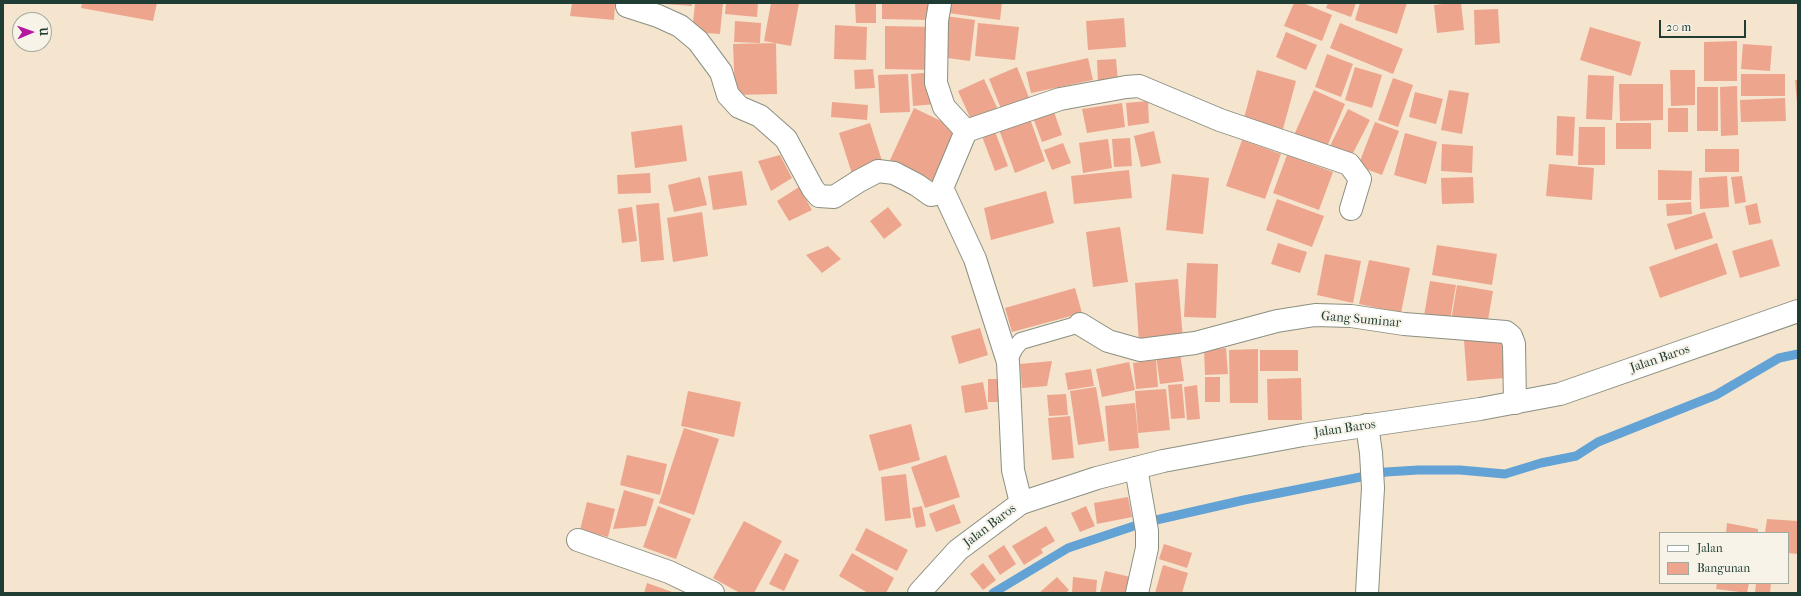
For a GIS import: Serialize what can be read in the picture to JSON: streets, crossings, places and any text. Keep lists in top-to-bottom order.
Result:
{
  "streets": {
    "street": ["Gang Suminar", "Jalan Baros"]
  },
  "crossings": [
    ["Gang Suminar", "Jalan Baros"]
  ],
  "legend": ["Jalan", "Bangunan"],
  "scale_bar": "20 m",
  "north": "right"
}
